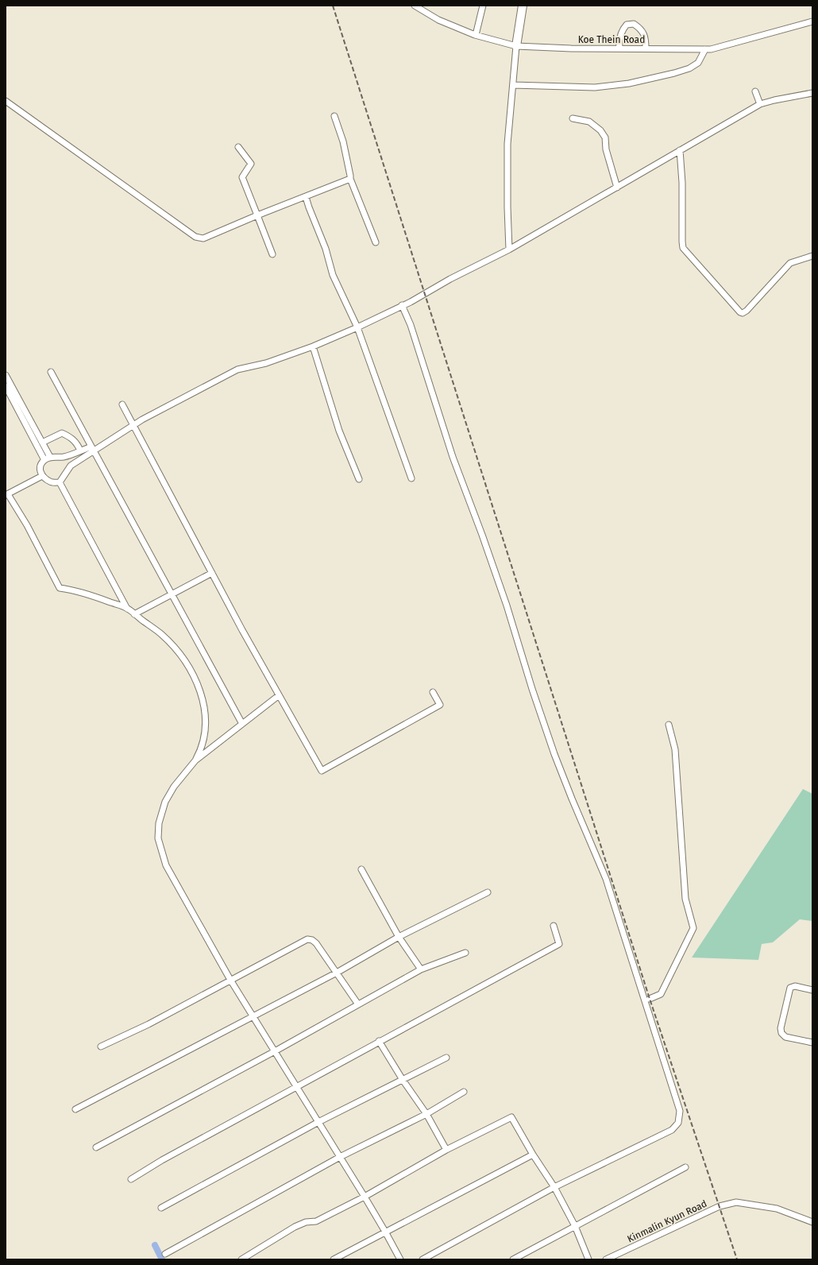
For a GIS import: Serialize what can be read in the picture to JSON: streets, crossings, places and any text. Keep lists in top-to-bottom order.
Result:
{
  "streets": {
    "street": ["Koe Thein Road", "Kinmalin Kyun Road"]
  }
}
